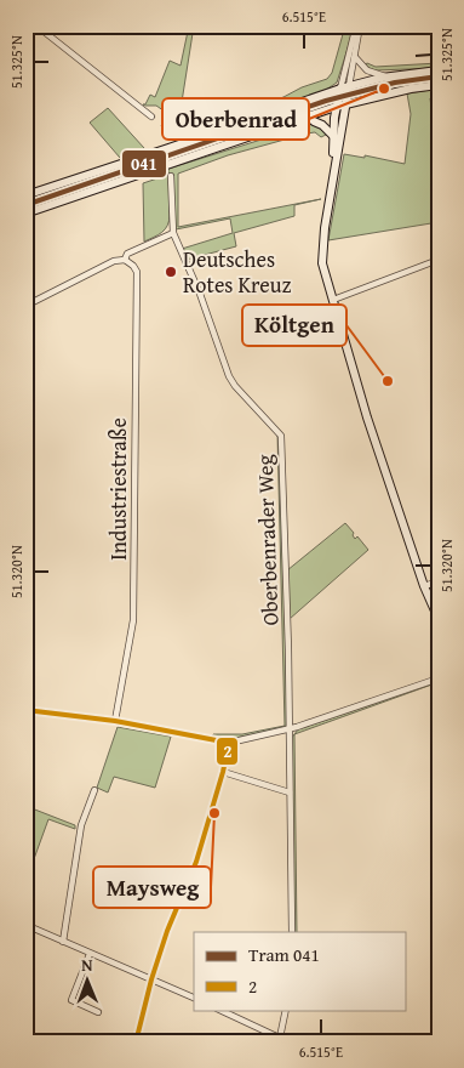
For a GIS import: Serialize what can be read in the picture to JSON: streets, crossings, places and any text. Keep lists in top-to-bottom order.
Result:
{
  "streets": {
    "street": ["Industriestraße", "Oberbenrader Weg"]
  },
  "places": [
    "Oberbenrad",
    "Deutsches Rotes Kreuz",
    "Költgen",
    "Maysweg"
  ],
  "lines": ["tram line 041", "transit line 2"],
  "legend": ["Tram 041", "2"],
  "north": "top",
  "coordinates": ["6.515°E", "51.325°N", "51.320°N"]
}
